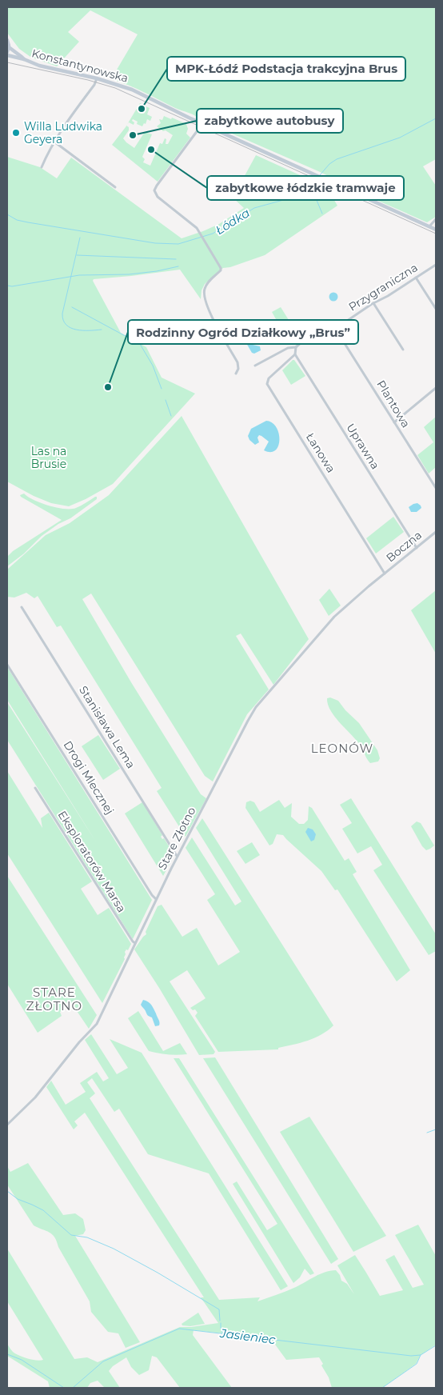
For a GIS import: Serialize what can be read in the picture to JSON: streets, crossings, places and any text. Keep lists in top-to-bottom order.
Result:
{
  "streets": {
    "main road": ["Konstantynowska"],
    "street": [
      "Przygraniczna",
      "Plantowa",
      "Uprawna",
      "Łanowa",
      "Boczna",
      "Stanisława Lema",
      "Drogi Mlecznej",
      "Stare Złotno",
      "Eksploratorów Marsa"
    ]
  },
  "crossings": [
    ["Przygraniczna", "Plantowa"],
    ["Uprawna", "Łanowa"],
    ["Uprawna", "Boczna"],
    ["Łanowa", "Boczna"],
    ["Łanowa", "Stare Złotno"],
    ["Boczna", "Stare Złotno"],
    ["Stanisława Lema", "Stare Złotno"],
    ["Drogi Mlecznej", "Stare Złotno"],
    ["Stare Złotno", "Eksploratorów Marsa"]
  ],
  "districts": ["LEONÓW", "STARE ZŁOTNO"],
  "water": ["Łódka", "Jasieniec"],
  "parks": ["Las na Brusie"],
  "places": [
    "MPK-Łódź Podstacja trakcyjna Brus",
    "Willa Ludwika Geyera",
    "zabytkowe autobusy",
    "zabytkowe łódzkie tramwaje",
    "Rodzinny Ogród Działkowy „Brus”"
  ]
}
